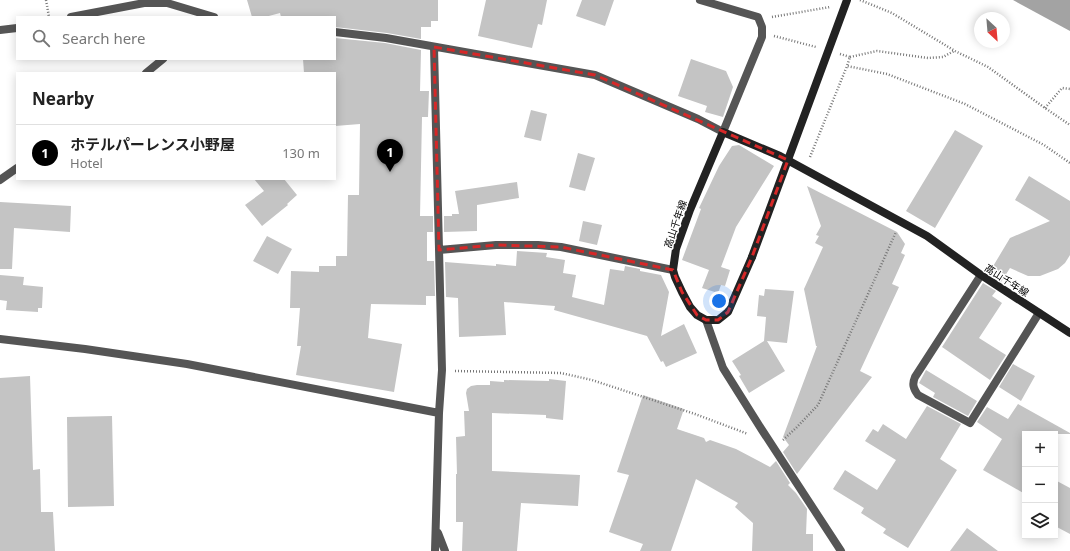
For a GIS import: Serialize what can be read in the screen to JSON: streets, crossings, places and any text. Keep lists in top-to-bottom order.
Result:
{
  "streets": {
    "main road": ["高山千年線"]
  },
  "north": "bottom right",
  "page": {
    "search": "Search here",
    "heading": "Nearby",
    "list": [
      {
        "mark": "1",
        "name": "ホテルパーレンス小野屋",
        "note": "Hotel",
        "value": "130 m"
      }
    ],
    "pins": "1",
    "map_buttons": ["+", "−"]
  }
}
